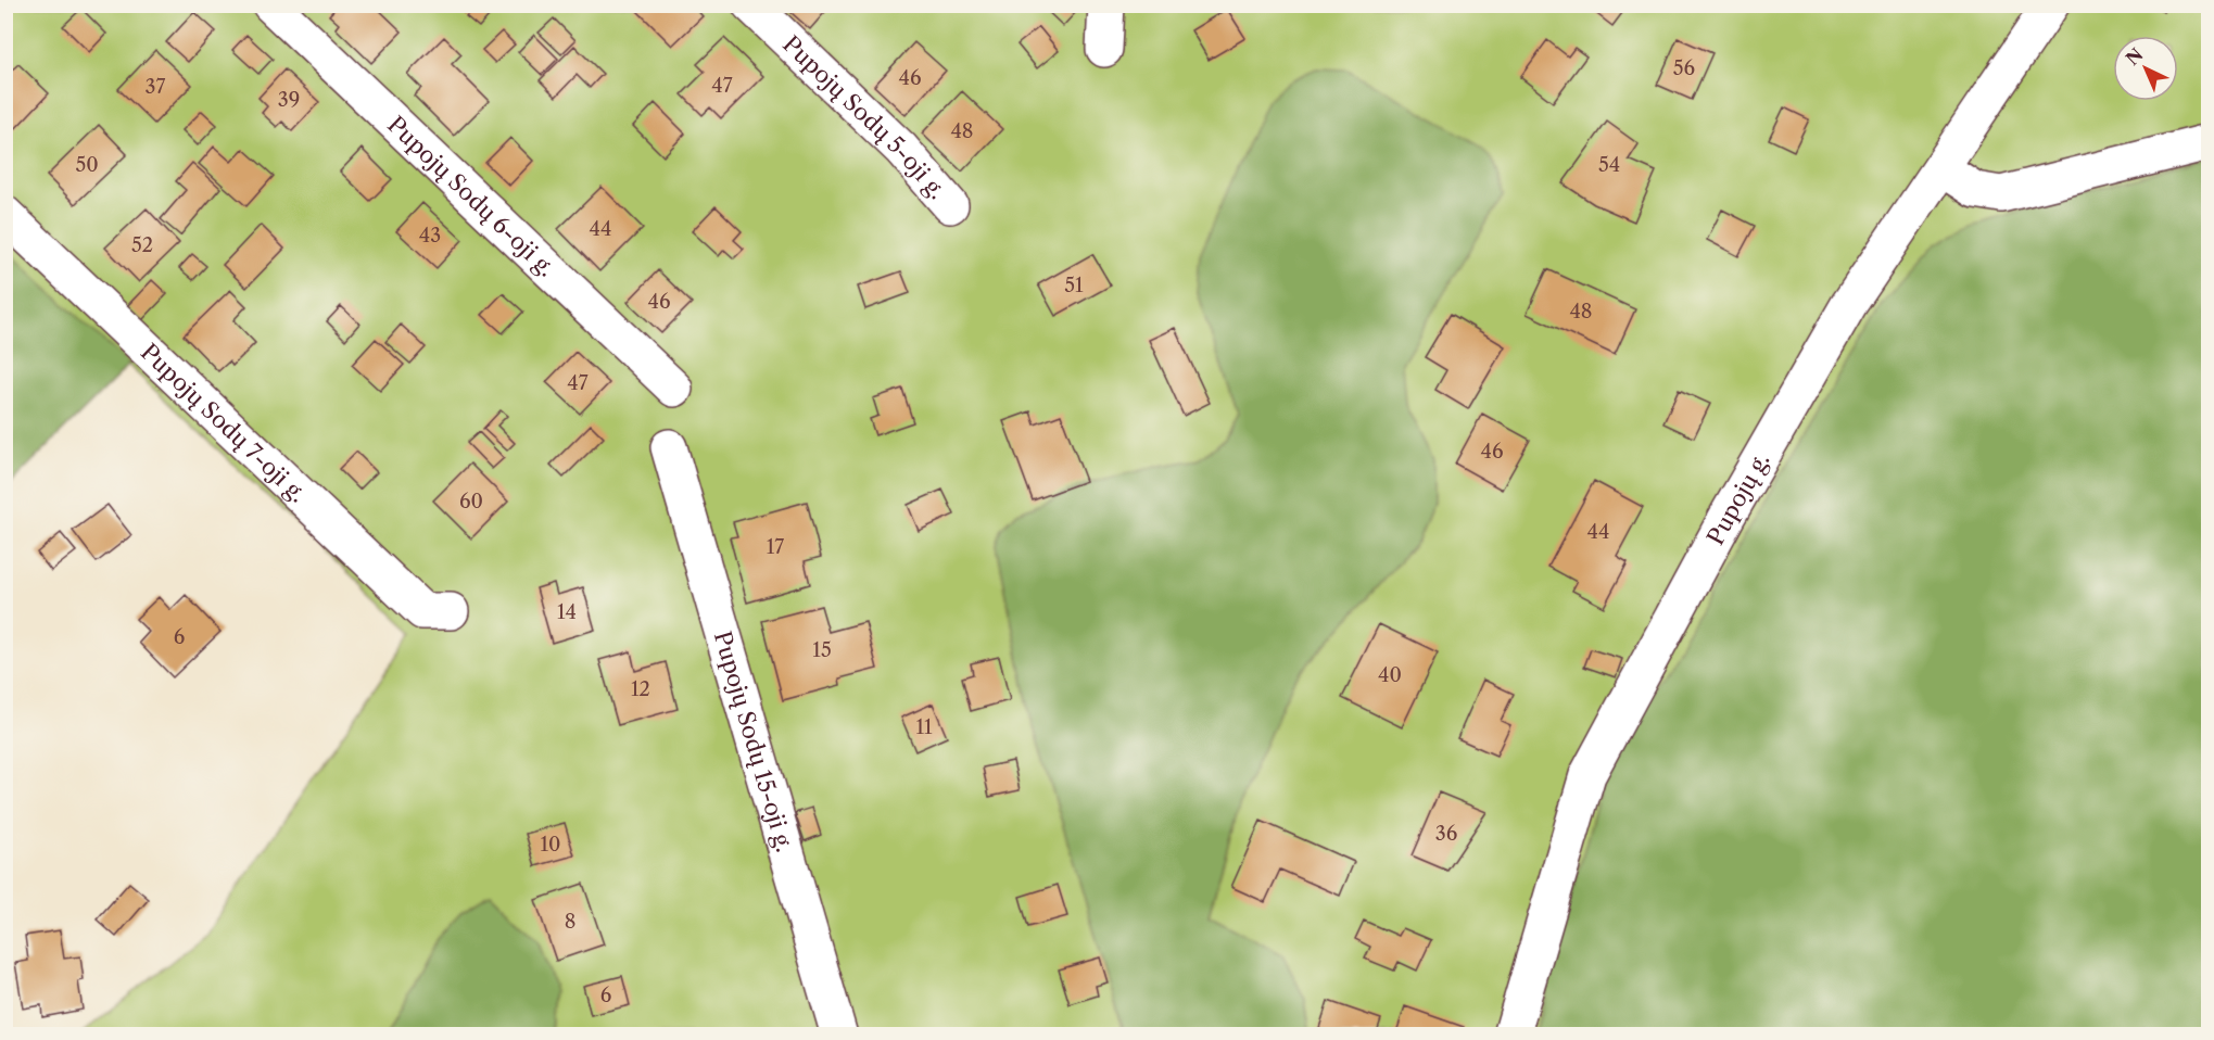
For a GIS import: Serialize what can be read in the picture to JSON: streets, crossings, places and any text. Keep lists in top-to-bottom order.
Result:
{
  "streets": {
    "street": [
      "Pupojų Sodų 5-oji g.",
      "Pupojų Sodų 6-oji g.",
      "Pupojų Sodų 7-oji g.",
      "Pupojų g.",
      "Pupojų Sodų 15-oji g."
    ]
  },
  "house_numbers": [
    "56",
    "46",
    "47",
    "37",
    "39",
    "48",
    "50",
    "54",
    "44",
    "43",
    "52",
    "51",
    "46",
    "48",
    "47",
    "46",
    "60",
    "44",
    "17",
    "14",
    "6",
    "15",
    "40",
    "12",
    "11",
    "36",
    "10",
    "8",
    "6"
  ],
  "north": "top left"
}
